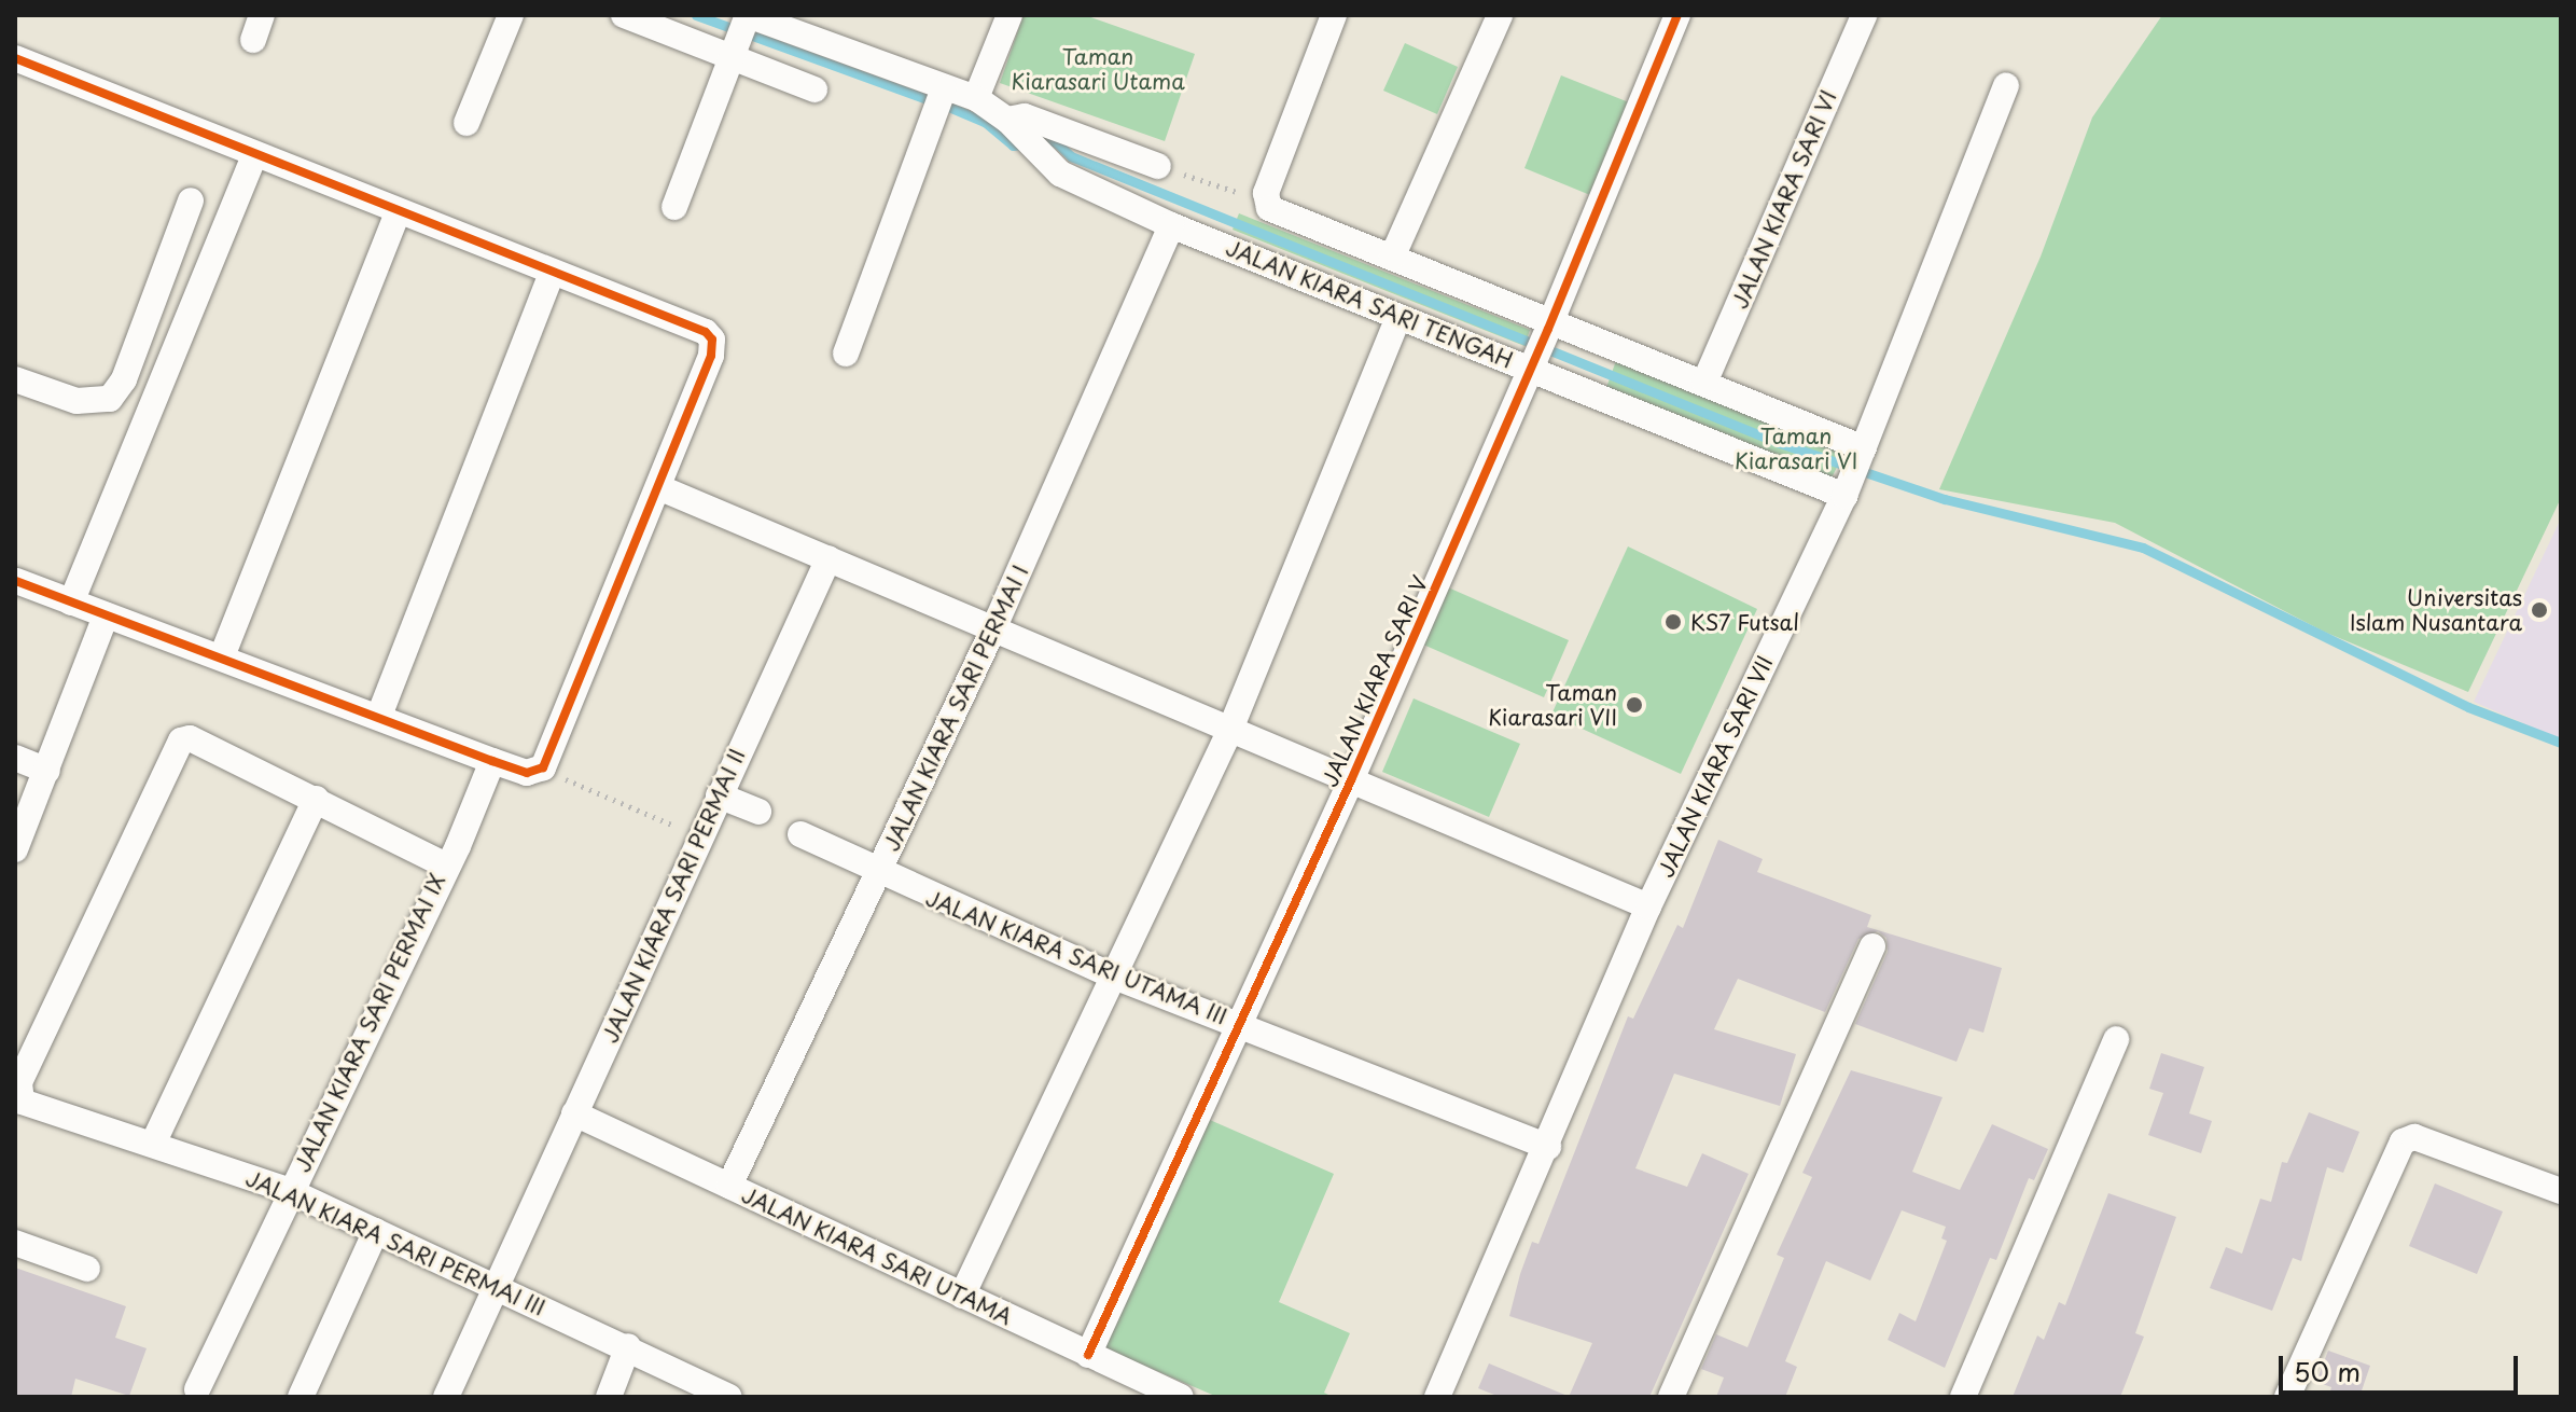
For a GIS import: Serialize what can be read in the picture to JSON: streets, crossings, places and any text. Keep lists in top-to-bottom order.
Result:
{
  "streets": {
    "street": [
      "JALAN KIARA SARI VI",
      "JALAN KIARA SARI TENGAH",
      "JALAN KIARA SARI V",
      "JALAN KIARA SARI PERMAI I",
      "JALAN KIARA SARI VII",
      "JALAN KIARA SARI PERMAI II",
      "JALAN KIARA SARI UTAMA III",
      "JALAN KIARA SARI PERMAI IX",
      "JALAN KIARA SARI PERMAI III",
      "JALAN KIARA SARI UTAMA"
    ]
  },
  "crossings": [
    ["JALAN KIARA SARI VI", "JALAN KIARA SARI TENGAH"],
    ["JALAN KIARA SARI TENGAH", "JALAN KIARA SARI V"],
    ["JALAN KIARA SARI TENGAH", "JALAN KIARA SARI PERMAI I"],
    ["JALAN KIARA SARI TENGAH", "JALAN KIARA SARI VII"],
    ["JALAN KIARA SARI V", "JALAN KIARA SARI UTAMA III"],
    ["JALAN KIARA SARI V", "JALAN KIARA SARI UTAMA"],
    ["JALAN KIARA SARI PERMAI I", "JALAN KIARA SARI UTAMA III"],
    ["JALAN KIARA SARI PERMAI I", "JALAN KIARA SARI UTAMA"],
    ["JALAN KIARA SARI VII", "JALAN KIARA SARI UTAMA III"],
    ["JALAN KIARA SARI PERMAI II", "JALAN KIARA SARI PERMAI III"],
    ["JALAN KIARA SARI PERMAI II", "JALAN KIARA SARI UTAMA"],
    ["JALAN KIARA SARI PERMAI IX", "JALAN KIARA SARI PERMAI III"]
  ],
  "parks": ["Taman Kiarasari Utama", "Taman Kiarasari VI"],
  "places": ["Universitas Islam Nusantara", "KS7 Futsal", "Taman Kiarasari VII"],
  "scale_bar": "50 m"
}
